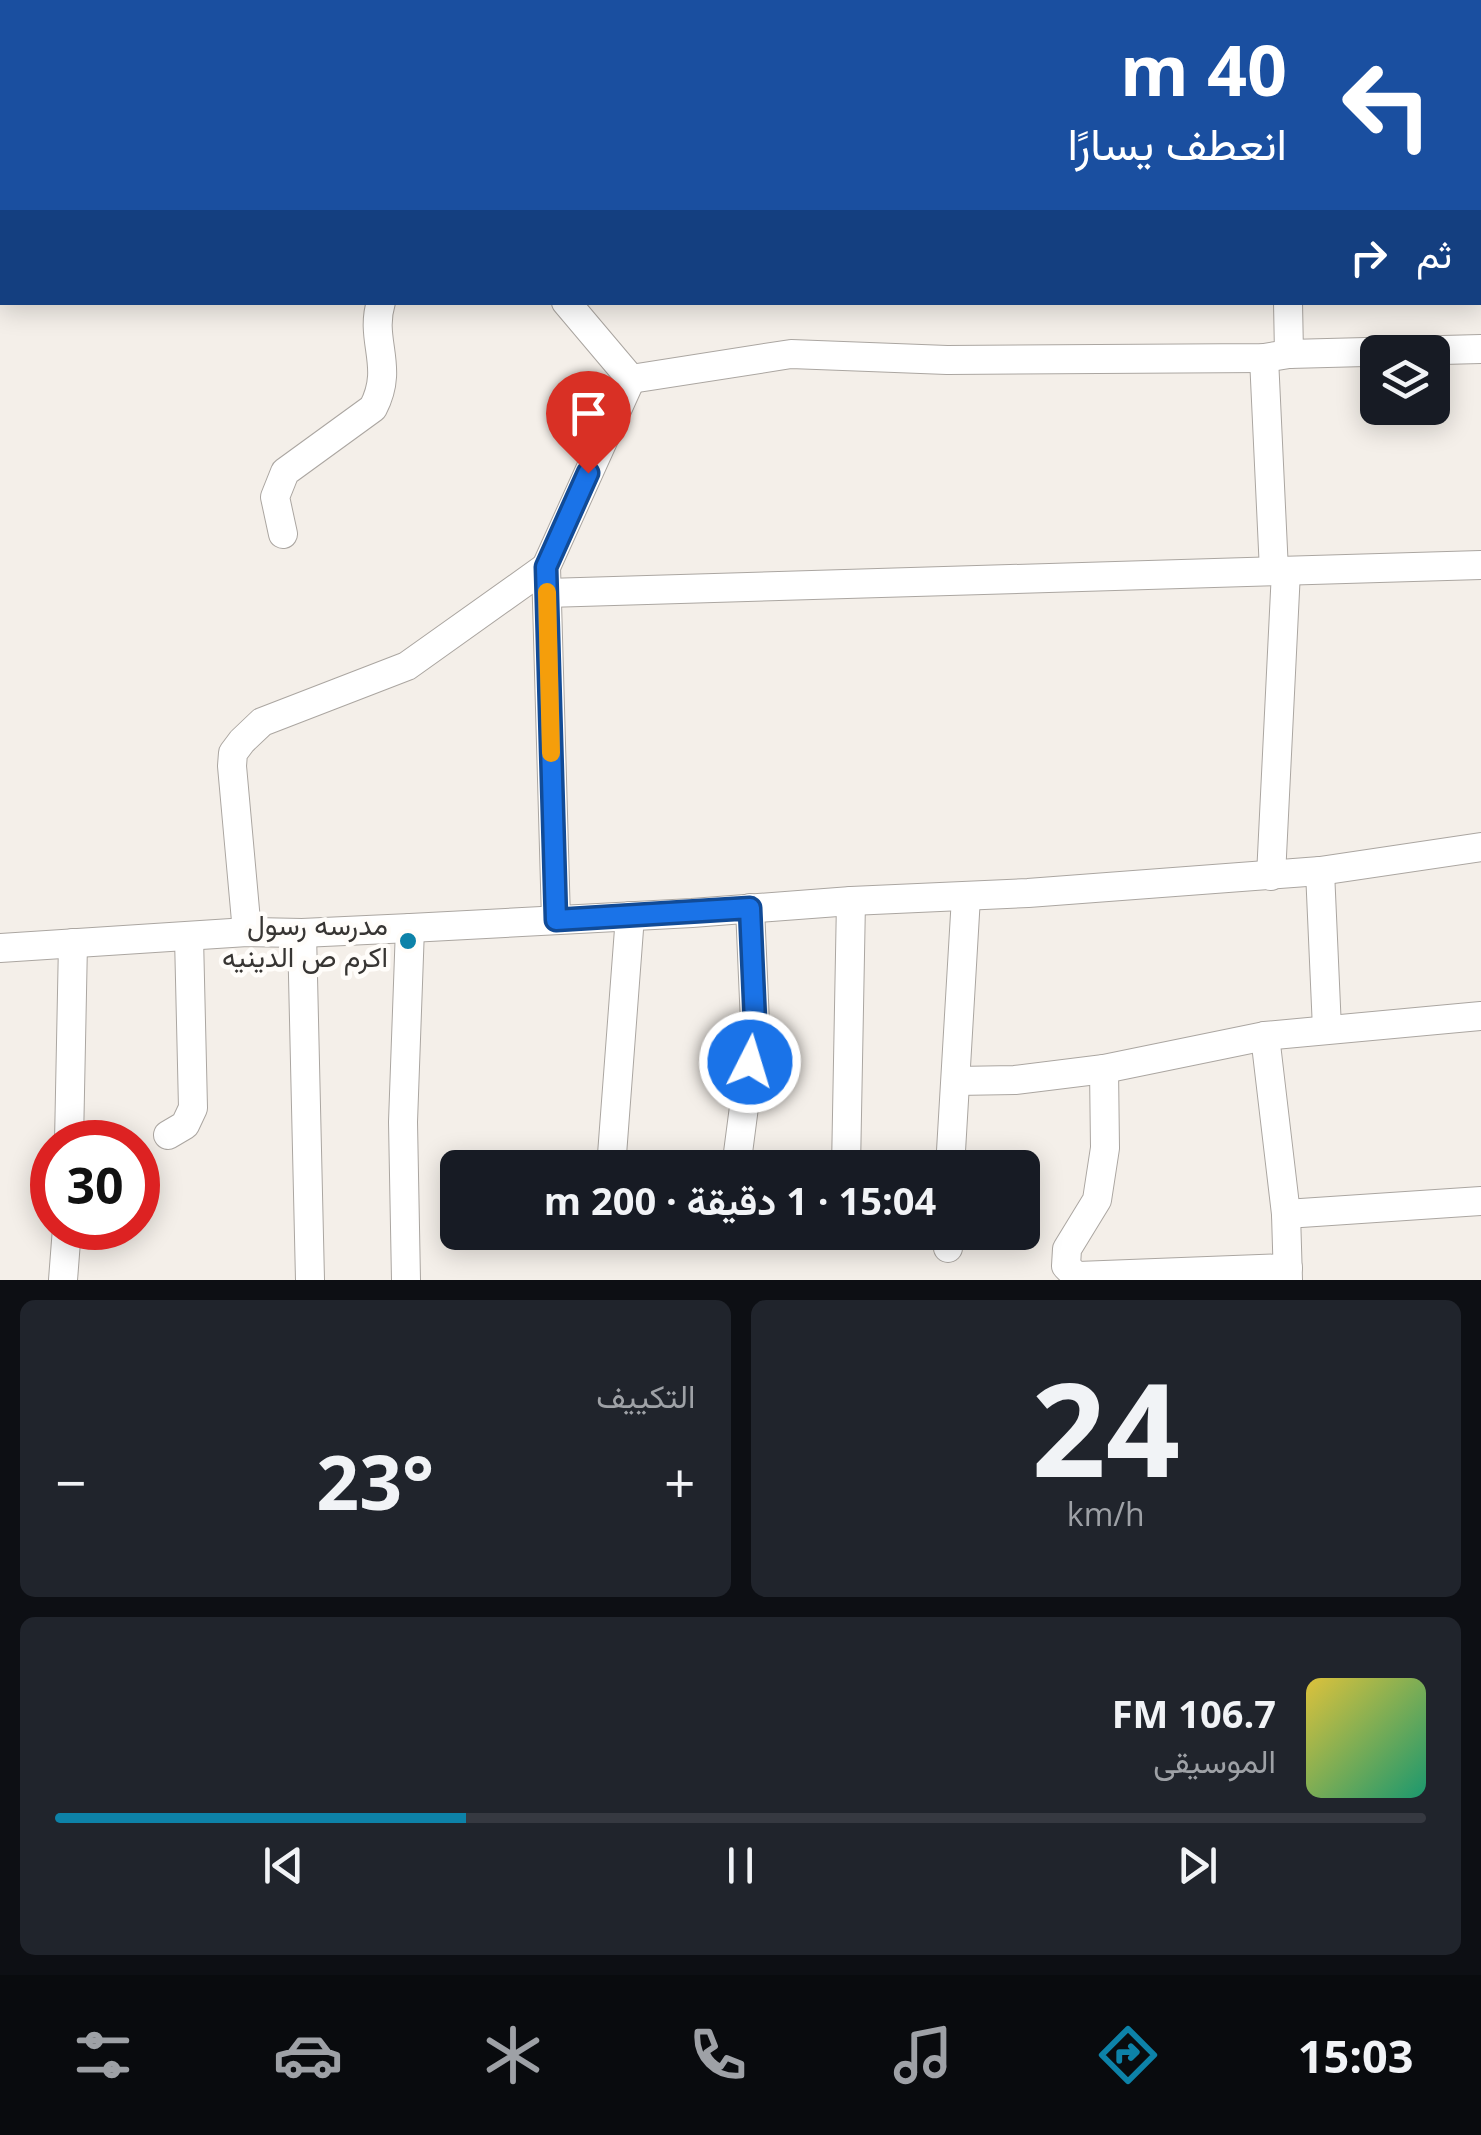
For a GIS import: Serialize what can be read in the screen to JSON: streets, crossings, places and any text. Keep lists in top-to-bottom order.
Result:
{
  "places": ["مدرسه رسول اکرم ص الدینیه"],
  "page": {
    "turn": ["40 m", "انعطف يسارًا"],
    "then": "ثم",
    "limit": "30",
    "trip": "15:04 · 1 دقيقة · 200 m",
    "tile": [
      ["24", "km/h"],
      "التكييف"
    ],
    "heat": ["−", "23°", "+"],
    "song": ["106.7 FM", "الموسيقى"],
    "tabs": "15:03"
  }
}
